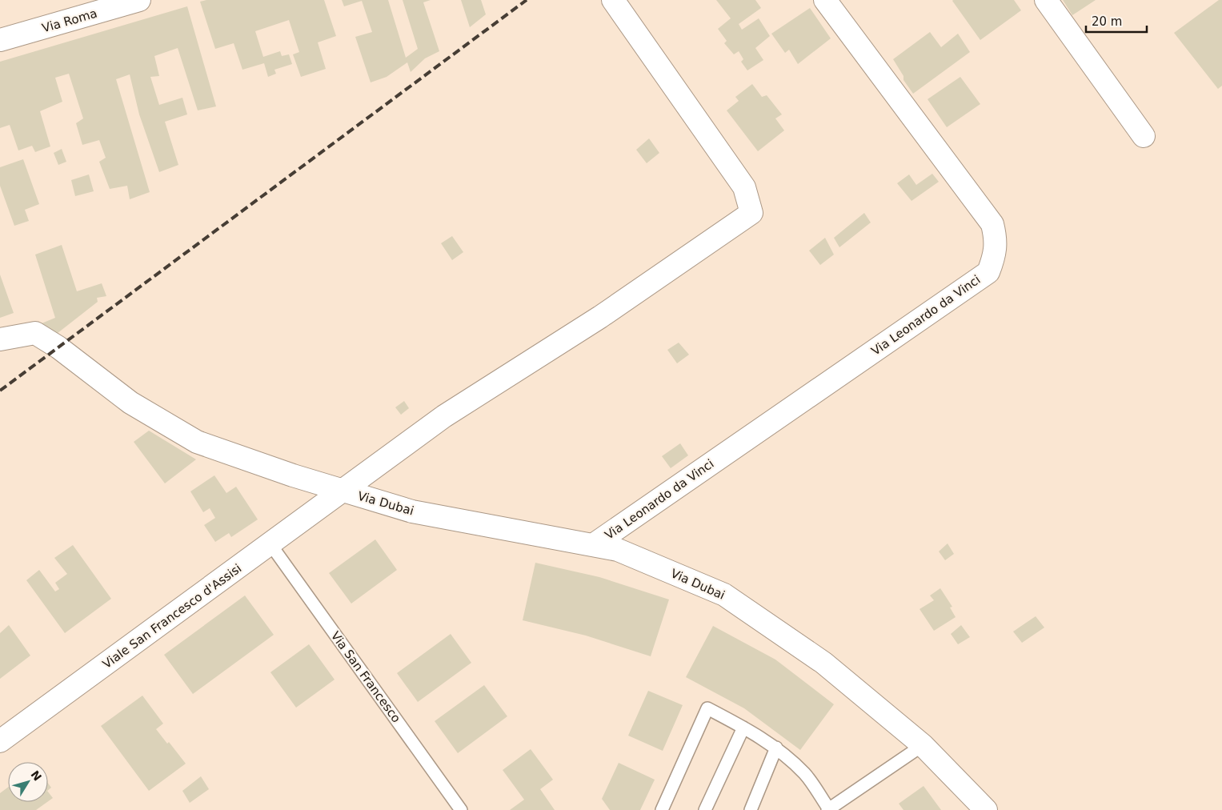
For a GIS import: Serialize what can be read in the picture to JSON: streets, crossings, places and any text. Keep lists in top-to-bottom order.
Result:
{
  "streets": {
    "street": [
      "Via Roma",
      "Via Leonardo da Vinci",
      "Via Dubai",
      "Viale San Francesco d'Assisi"
    ],
    "lane": ["Via San Francesco"]
  },
  "crossings": [
    ["Via Leonardo da Vinci", "Via Dubai"],
    ["Via Dubai", "Viale San Francesco d'Assisi"],
    ["Viale San Francesco d'Assisi", "Via San Francesco"]
  ],
  "scale_bar": "20 m",
  "north": "top right"
}
